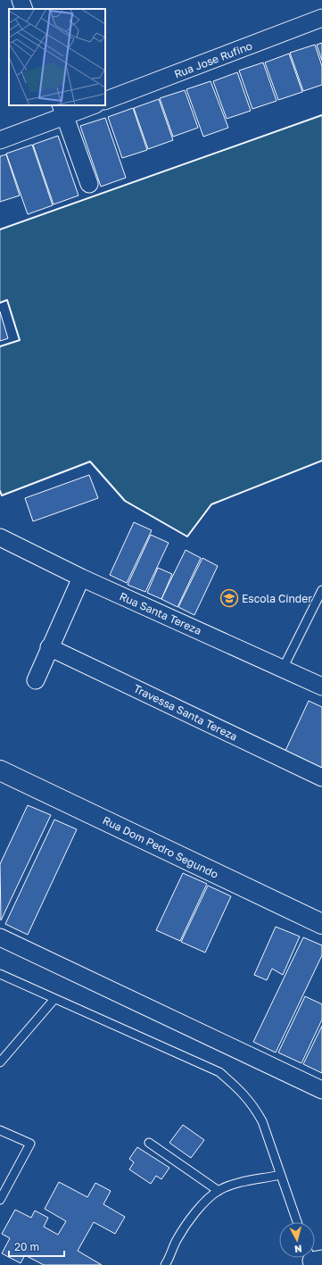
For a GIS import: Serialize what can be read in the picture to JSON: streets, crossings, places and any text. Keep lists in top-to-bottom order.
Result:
{
  "streets": {
    "street": [
      "Rua Jose Rufino",
      "Rua Santa Tereza",
      "Travessa Santa Tereza",
      "Rua Dom Pedro Segundo"
    ]
  },
  "places": {
    "school or university": ["Escola Cinder"]
  },
  "scale_bar": "20 m",
  "north": "bottom"
}
